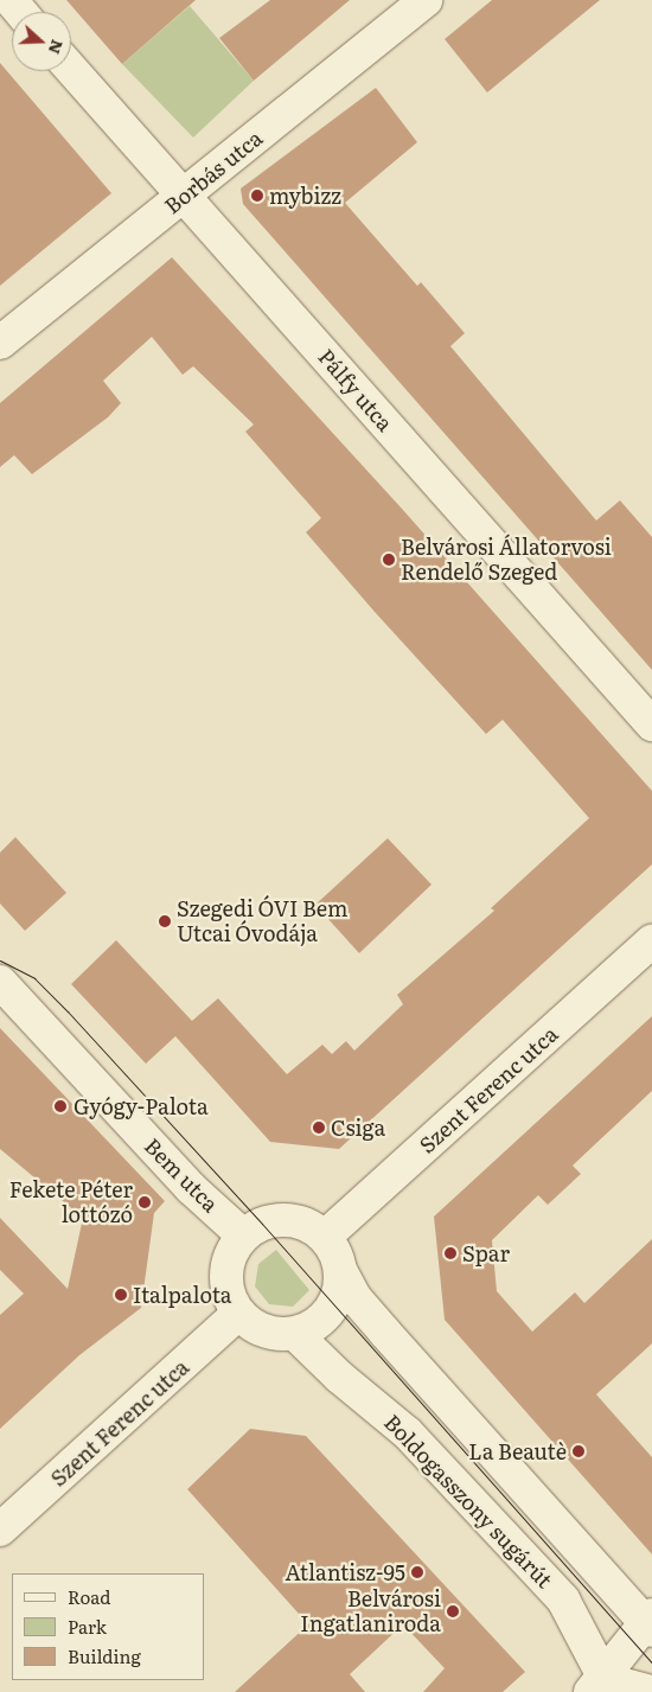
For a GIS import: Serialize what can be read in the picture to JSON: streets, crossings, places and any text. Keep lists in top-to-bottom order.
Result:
{
  "streets": {
    "street": [
      "Borbás utca",
      "Pálfy utca",
      "Szent Ferenc utca",
      "Bem utca",
      "Boldogasszony sugárút"
    ]
  },
  "crossings": [
    ["Borbás utca", "Pálfy utca"],
    ["Szent Ferenc utca", "Bem utca"],
    ["Szent Ferenc utca", "Boldogasszony sugárút"],
    ["Bem utca", "Boldogasszony sugárút"]
  ],
  "places": [
    "mybizz",
    "Belvárosi Állatorvosi Rendelő Szeged",
    "Szegedi ÓVI Bem Utcai Óvodája",
    "Gyógy-Palota",
    "Csiga",
    "Fekete Péter lottózó",
    "Spar",
    "Italpalota",
    "La Beautè",
    "Atlantisz-95",
    "Belvárosi Ingatlaniroda"
  ],
  "legend": ["Road", "Park", "Building"],
  "north": "right"
}
